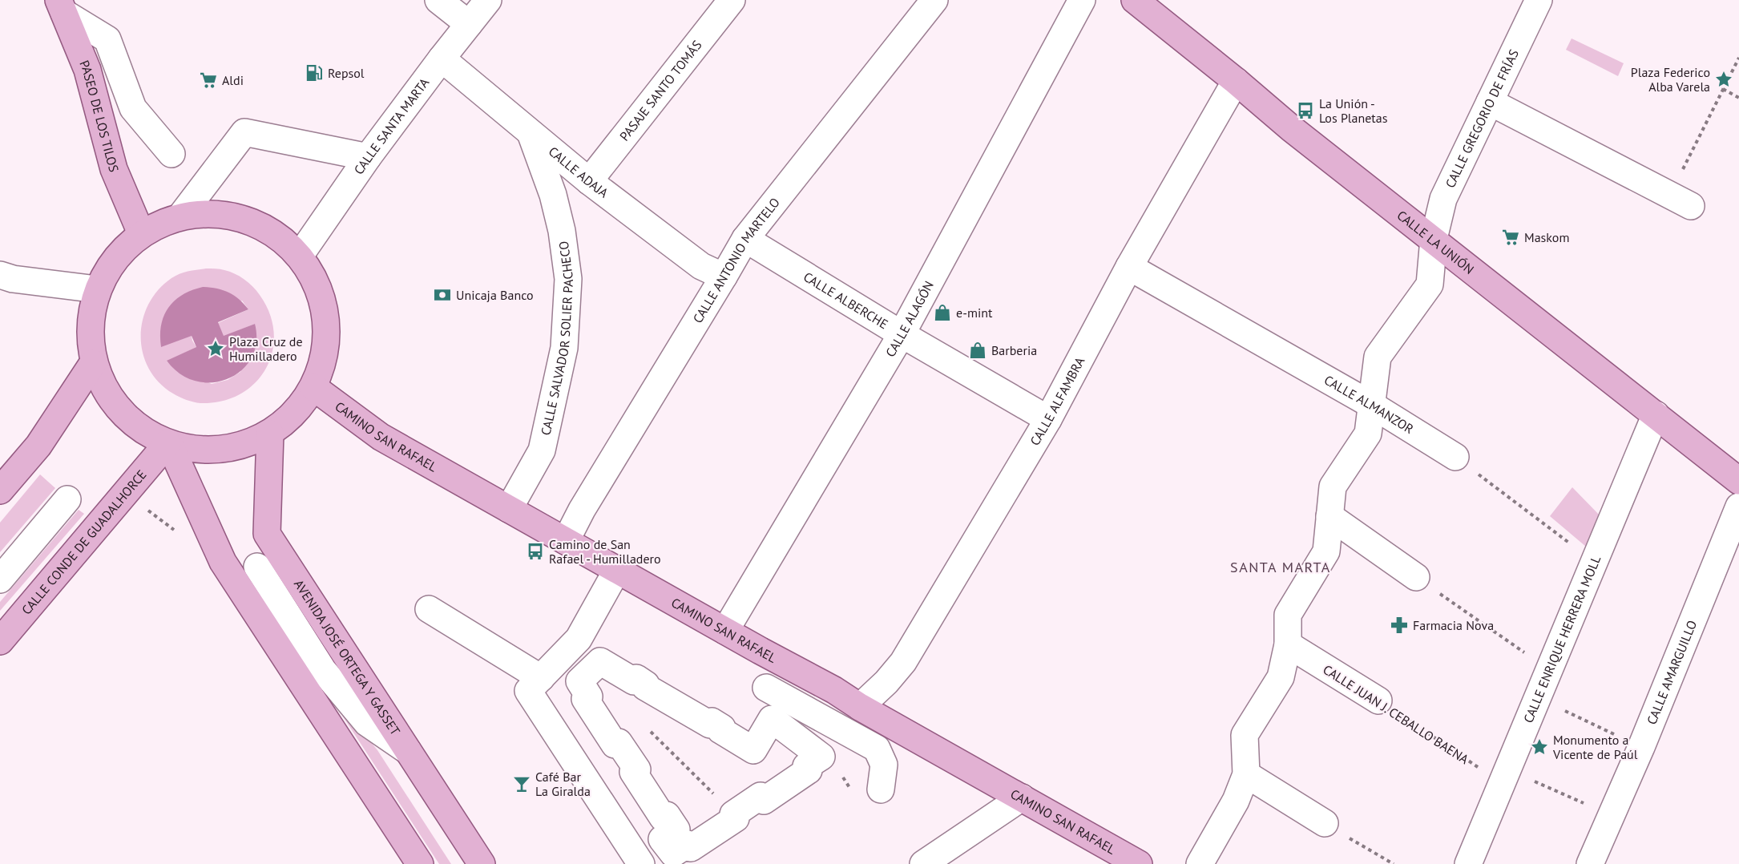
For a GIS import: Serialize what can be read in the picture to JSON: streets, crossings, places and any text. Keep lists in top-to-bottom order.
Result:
{
  "streets": {
    "main road": [
      "PASEO DE LOS TILOS",
      "CALLE LA UNIÓN",
      "CAMINO SAN RAFAEL",
      "CALLE CONDE DE GUADALHORCE",
      "AVENIDA JOSÉ ORTEGA Y GASSET"
    ],
    "street": [
      "PASAJE SANTO TOMÁS",
      "CALLE GREGORIO DE FRÍAS",
      "CALLE SANTA MARTA",
      "CALLE ADAJA",
      "CALLE ANTONIO MARTELO",
      "CALLE ALBERCHE",
      "CALLE ALAGÓN",
      "CALLE SALVADOR SOLIER PACHECO",
      "CALLE ALFAMBRA",
      "CALLE ALMANZOR",
      "CALLE ENRIQUE HERRERA MOLL",
      "CALLE AMARGUILLO",
      "CALLE JUAN J. CEBALLO BAENA"
    ]
  },
  "crossings": [
    ["PASAJE SANTO TOMÁS", "CALLE ADAJA"],
    ["CALLE GREGORIO DE FRÍAS", "CALLE LA UNIÓN"],
    ["CALLE GREGORIO DE FRÍAS", "CALLE ALMANZOR"],
    ["CALLE GREGORIO DE FRÍAS", "CALLE JUAN J. CEBALLO BAENA"],
    ["CALLE SANTA MARTA", "CALLE ADAJA"],
    ["CALLE ADAJA", "CALLE ANTONIO MARTELO"],
    ["CALLE ADAJA", "CALLE SALVADOR SOLIER PACHECO"],
    ["CALLE LA UNIÓN", "CALLE ALFAMBRA"],
    ["CALLE LA UNIÓN", "CALLE ENRIQUE HERRERA MOLL"],
    ["CALLE ANTONIO MARTELO", "CALLE ALBERCHE"],
    ["CALLE ANTONIO MARTELO", "CAMINO SAN RAFAEL"],
    ["CALLE ALBERCHE", "CALLE ALAGÓN"],
    ["CALLE ALBERCHE", "CALLE ALFAMBRA"],
    ["CALLE ALAGÓN", "CAMINO SAN RAFAEL"],
    ["CALLE SALVADOR SOLIER PACHECO", "CAMINO SAN RAFAEL"],
    ["CALLE ALFAMBRA", "CALLE ALMANZOR"],
    ["CALLE ALFAMBRA", "CAMINO SAN RAFAEL"],
    ["CALLE ENRIQUE HERRERA MOLL", "CALLE JUAN J. CEBALLO BAENA"],
    ["CALLE AMARGUILLO", "CALLE JUAN J. CEBALLO BAENA"]
  ],
  "districts": ["SANTA MARTA"],
  "places": {
    "fuel station": ["Repsol"],
    "place": ["Plaza Federico Alba Varela", "Plaza Cruz de Humilladero", "Monumento a Vicente de Paúl"],
    "supermarket": ["Aldi", "Maskom"],
    "bus stop": ["La Unión - Los Planetas", "Camino de San Rafael - Humilladero"],
    "bank": ["Unicaja Banco"],
    "shop": ["e-mint", "Barberia"],
    "pharmacy": ["Farmacia Nova"],
    "bar": ["Café Bar La Giralda"]
  }
}
